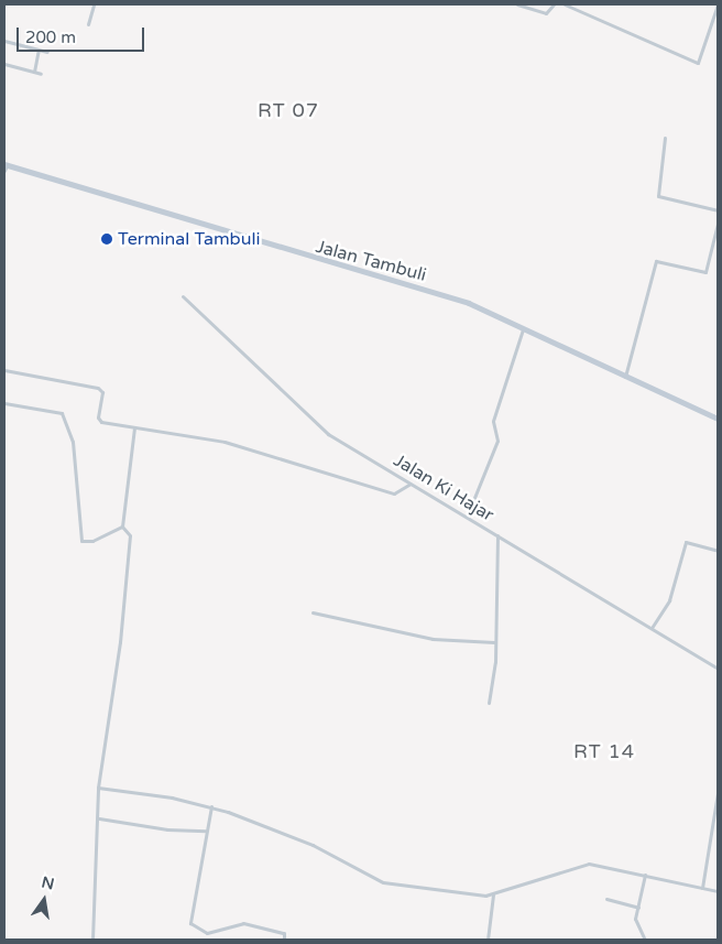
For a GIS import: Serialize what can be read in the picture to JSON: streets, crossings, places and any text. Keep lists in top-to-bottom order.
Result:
{
  "streets": {
    "street": ["Jalan Tambuli", "Jalan Ki Hajar"]
  },
  "districts": ["RT 07", "RT 14"],
  "places": ["Terminal Tambuli"],
  "scale_bar": "200 m",
  "north": "top"
}
